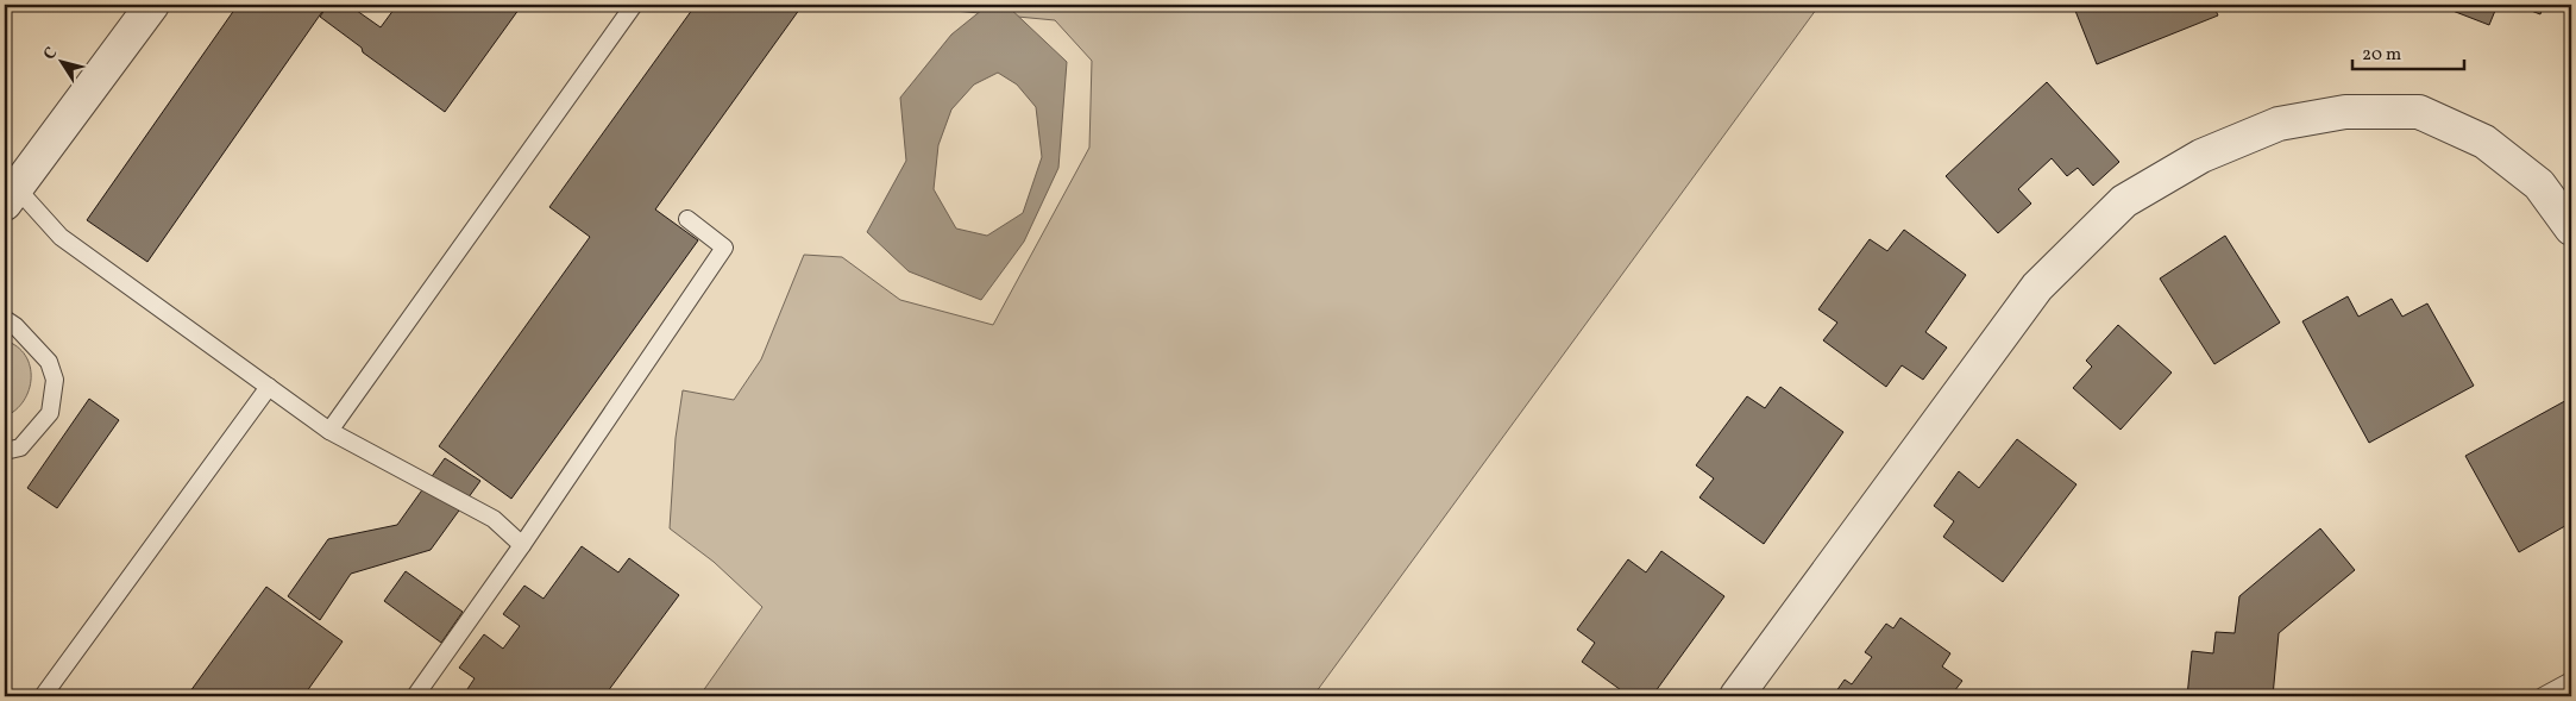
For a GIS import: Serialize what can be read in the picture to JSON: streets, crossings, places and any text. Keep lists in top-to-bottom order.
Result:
{
  "scale_bar": "20 m",
  "north": "top left"
}
